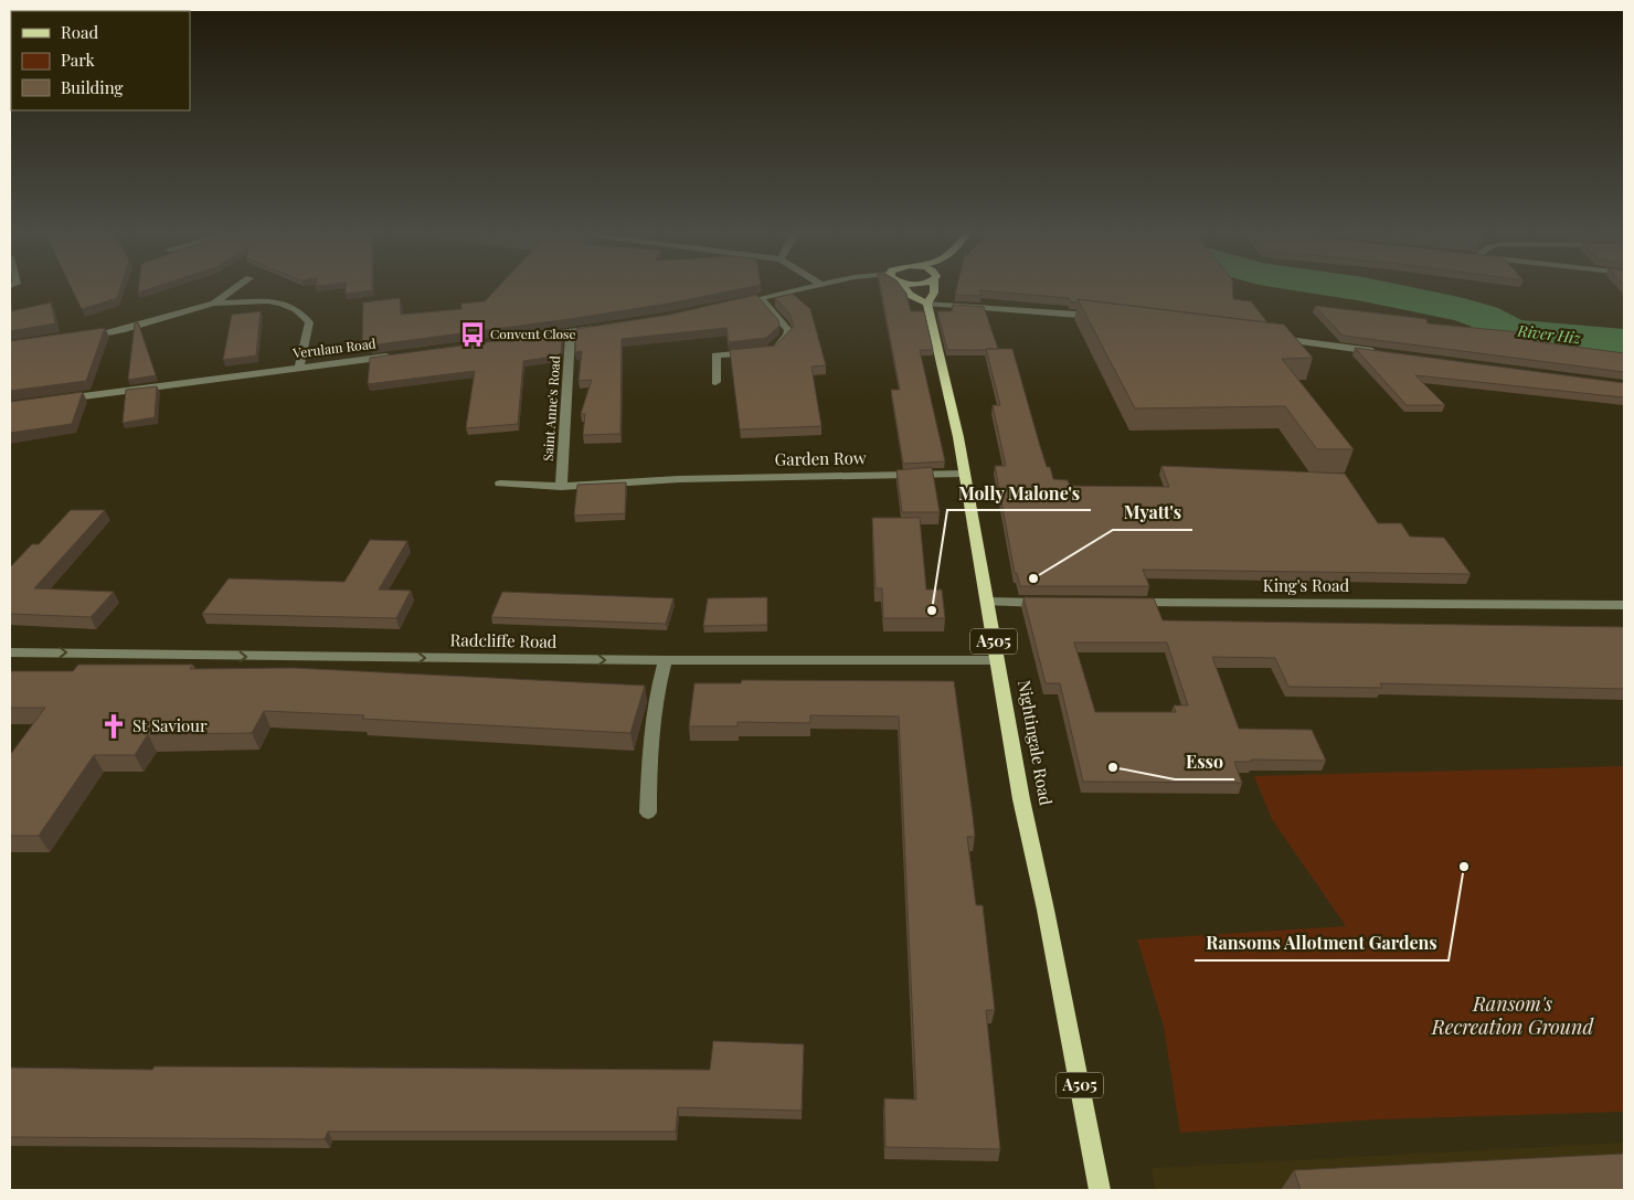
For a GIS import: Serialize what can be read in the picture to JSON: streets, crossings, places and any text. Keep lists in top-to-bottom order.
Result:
{
  "streets": {
    "main road": ["A505", "Nightingale Road"],
    "street": [
      "Verulam Road",
      "Saint Anne's Road",
      "Garden Row",
      "King's Road",
      "Radcliffe Road"
    ]
  },
  "crossings": [
    ["Saint Anne's Road", "Garden Row"],
    ["Garden Row", "Nightingale Road"],
    ["Radcliffe Road", "Nightingale Road"]
  ],
  "one_way": ["Radcliffe Road"],
  "water": ["River Hiz"],
  "parks": ["Ransom's Recreation Ground"],
  "places": {
    "bus stop": ["Convent Close"],
    "other": [
      "Myatt's",
      "Molly Malone's",
      "Esso",
      "Ransoms Allotment Gardens"
    ],
    "church": ["St Saviour"]
  },
  "legend": ["Road", "Park", "Building"]
}
